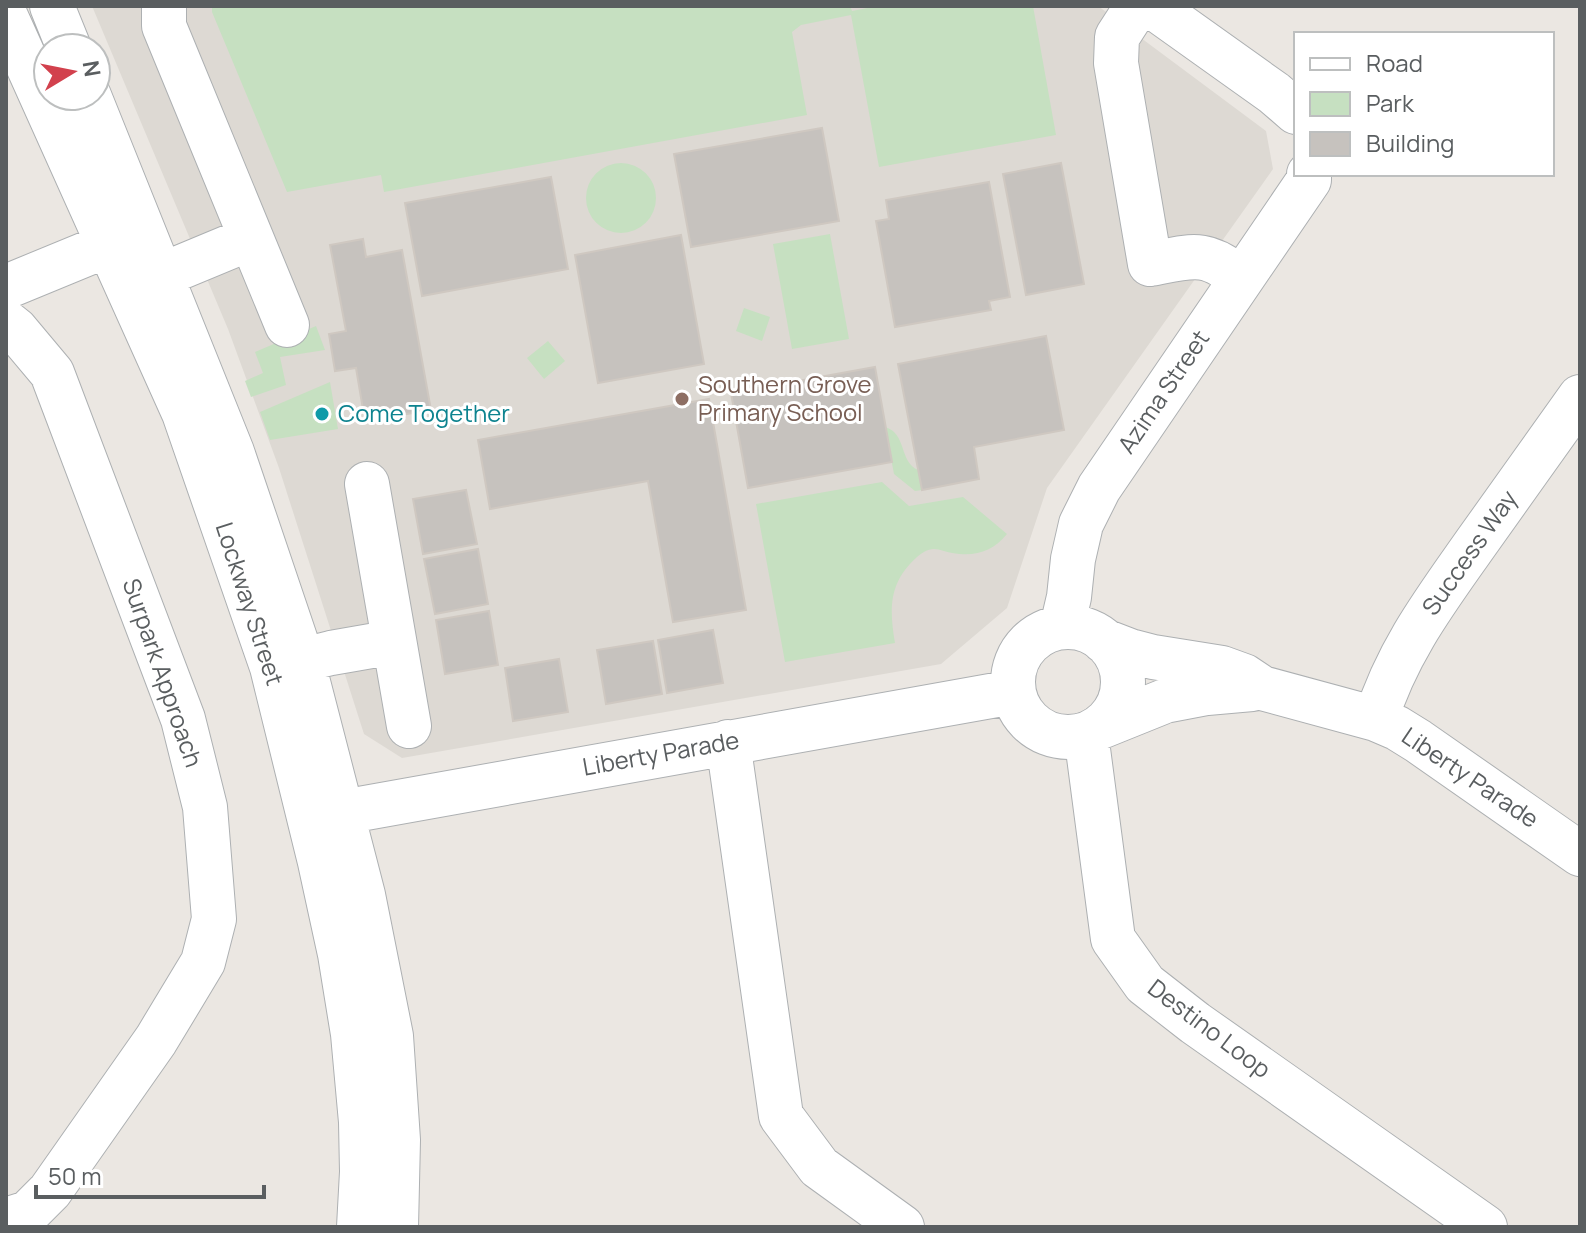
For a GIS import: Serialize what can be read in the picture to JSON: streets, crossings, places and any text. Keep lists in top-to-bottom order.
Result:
{
  "streets": {
    "street": [
      "Azima Street",
      "Success Way",
      "Lockway Street",
      "Surpark Approach",
      "Liberty Parade",
      "Destino Loop"
    ]
  },
  "crossings": [
    ["Azima Street", "Liberty Parade"],
    ["Azima Street", "Destino Loop"],
    ["Success Way", "Liberty Parade"],
    ["Lockway Street", "Liberty Parade"],
    ["Liberty Parade", "Destino Loop"]
  ],
  "places": ["Southern Grove Primary School", "Come Together"],
  "legend": ["Road", "Park", "Building"],
  "scale_bar": "50 m",
  "north": "right"
}
